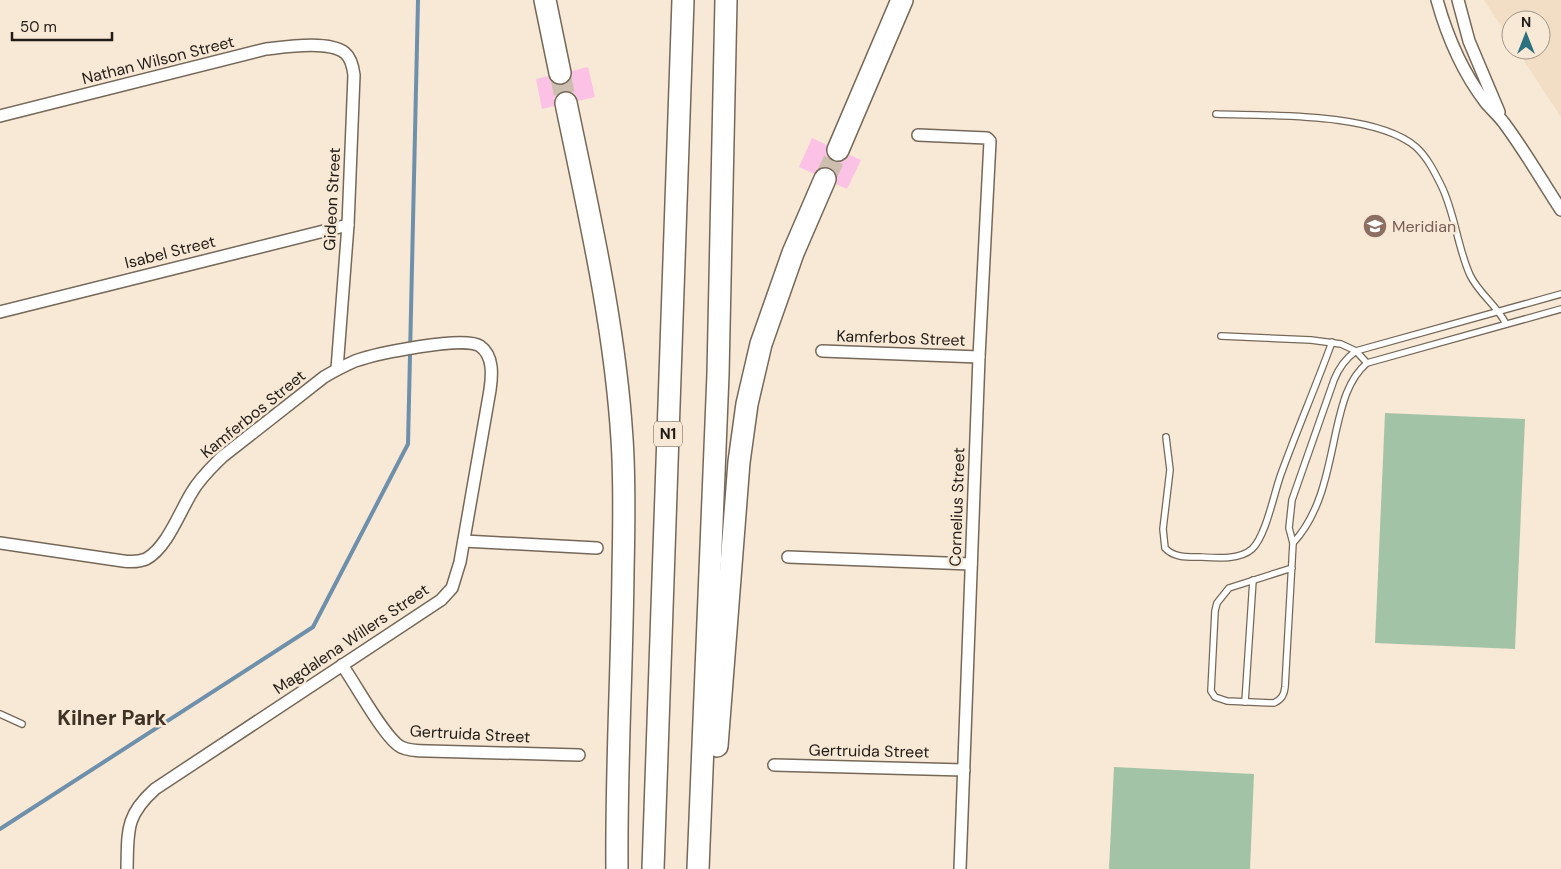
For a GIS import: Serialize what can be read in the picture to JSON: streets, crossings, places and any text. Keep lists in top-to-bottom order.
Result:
{
  "streets": {
    "highway": ["N1"],
    "street": [
      "Nathan Wilson Street",
      "Gideon Street",
      "Isabel Street",
      "Kamferbos Street",
      "Cornelius Street",
      "Magdalena Willers Street",
      "Gertruida Street"
    ]
  },
  "crossings": [
    ["Nathan Wilson Street", "Gideon Street"],
    ["Gideon Street", "Isabel Street"],
    ["Gideon Street", "Kamferbos Street"],
    ["Kamferbos Street", "Cornelius Street"],
    ["Kamferbos Street", "Magdalena Willers Street"],
    ["Cornelius Street", "Gertruida Street"],
    ["Magdalena Willers Street", "Gertruida Street"]
  ],
  "districts": ["Kilner Park"],
  "places": {
    "school or university": ["Meridian"]
  },
  "scale_bar": "50 m",
  "north": "top"
}
